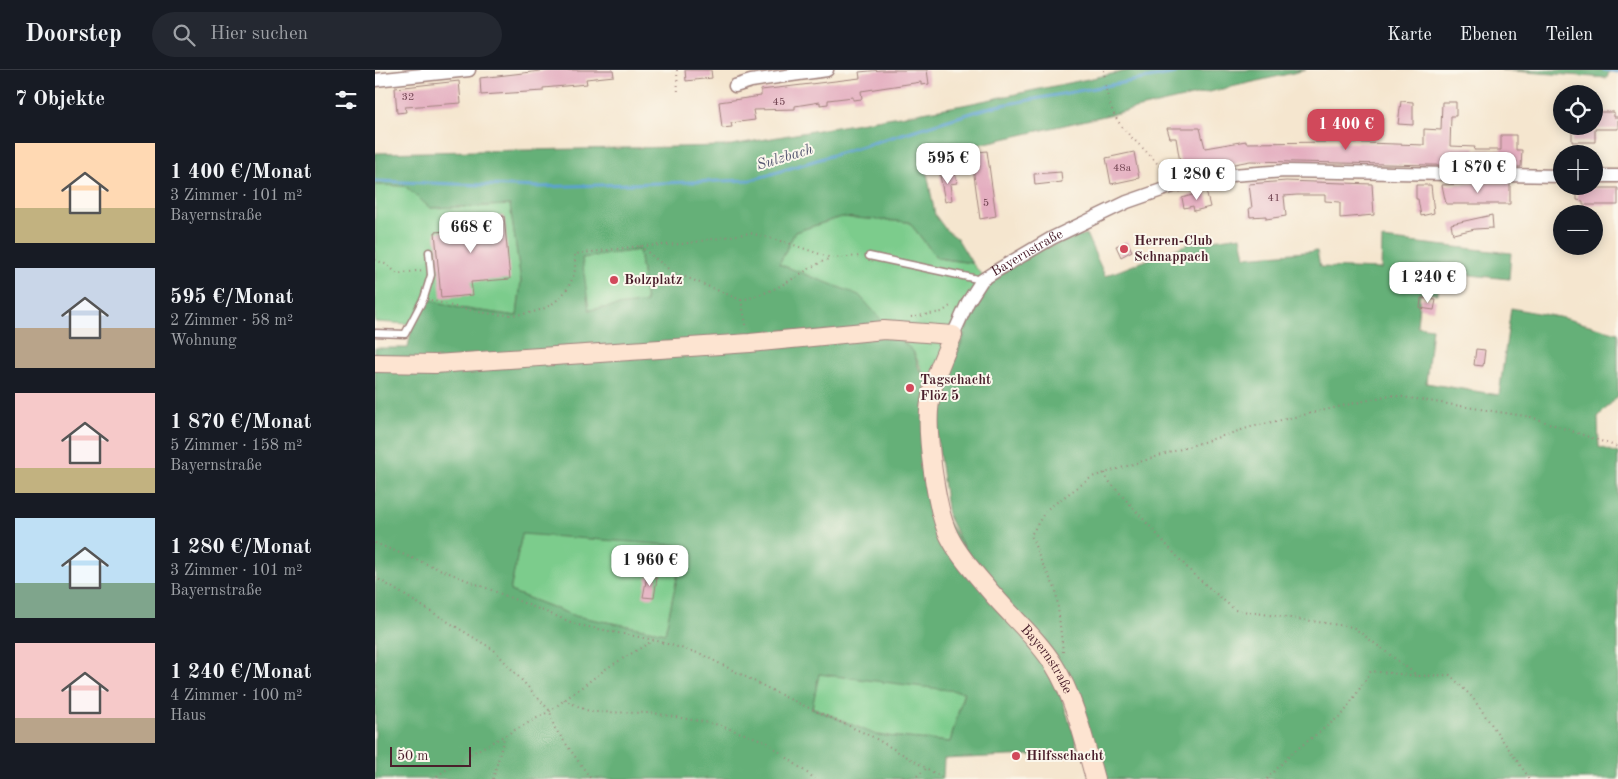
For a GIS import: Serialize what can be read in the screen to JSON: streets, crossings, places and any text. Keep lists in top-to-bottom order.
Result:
{
  "streets": {
    "street": ["Bayernstraße"]
  },
  "water": ["Sulzbach"],
  "places": [
    "Herren-Club Schnappach",
    "Bolzplatz",
    "Tagschacht Flöz 5",
    "Hilfsschacht"
  ],
  "house_numbers": [
    "32",
    "45",
    "48a",
    "41",
    "5"
  ],
  "scale_bar": "50 m",
  "page": {
    "header": "Doorstep",
    "search": "Hier suchen",
    "nav": ["Karte", "Ebenen", "Teilen"],
    "heading": "7 Objekte",
    "map_buttons": ["+", "−"],
    "price": [
      "1 400 €",
      "595 €",
      "1 870 €",
      "1 280 €",
      "668 €",
      "1 240 €",
      "1 960 €"
    ],
    "list": [
      {
        "name": "1 400 €/Monat",
        "note": "3 Zimmer · 101 m² · Bayernstraße"
      },
      {
        "name": "595 €/Monat",
        "note": "2 Zimmer · 58 m² · Wohnung"
      },
      {
        "name": "1 870 €/Monat",
        "note": "5 Zimmer · 158 m² · Bayernstraße"
      },
      {
        "name": "1 280 €/Monat",
        "note": "3 Zimmer · 101 m² · Bayernstraße"
      },
      {
        "name": "1 240 €/Monat",
        "note": "4 Zimmer · 100 m² · Haus"
      }
    ],
    "scale": "50 m"
  }
}
